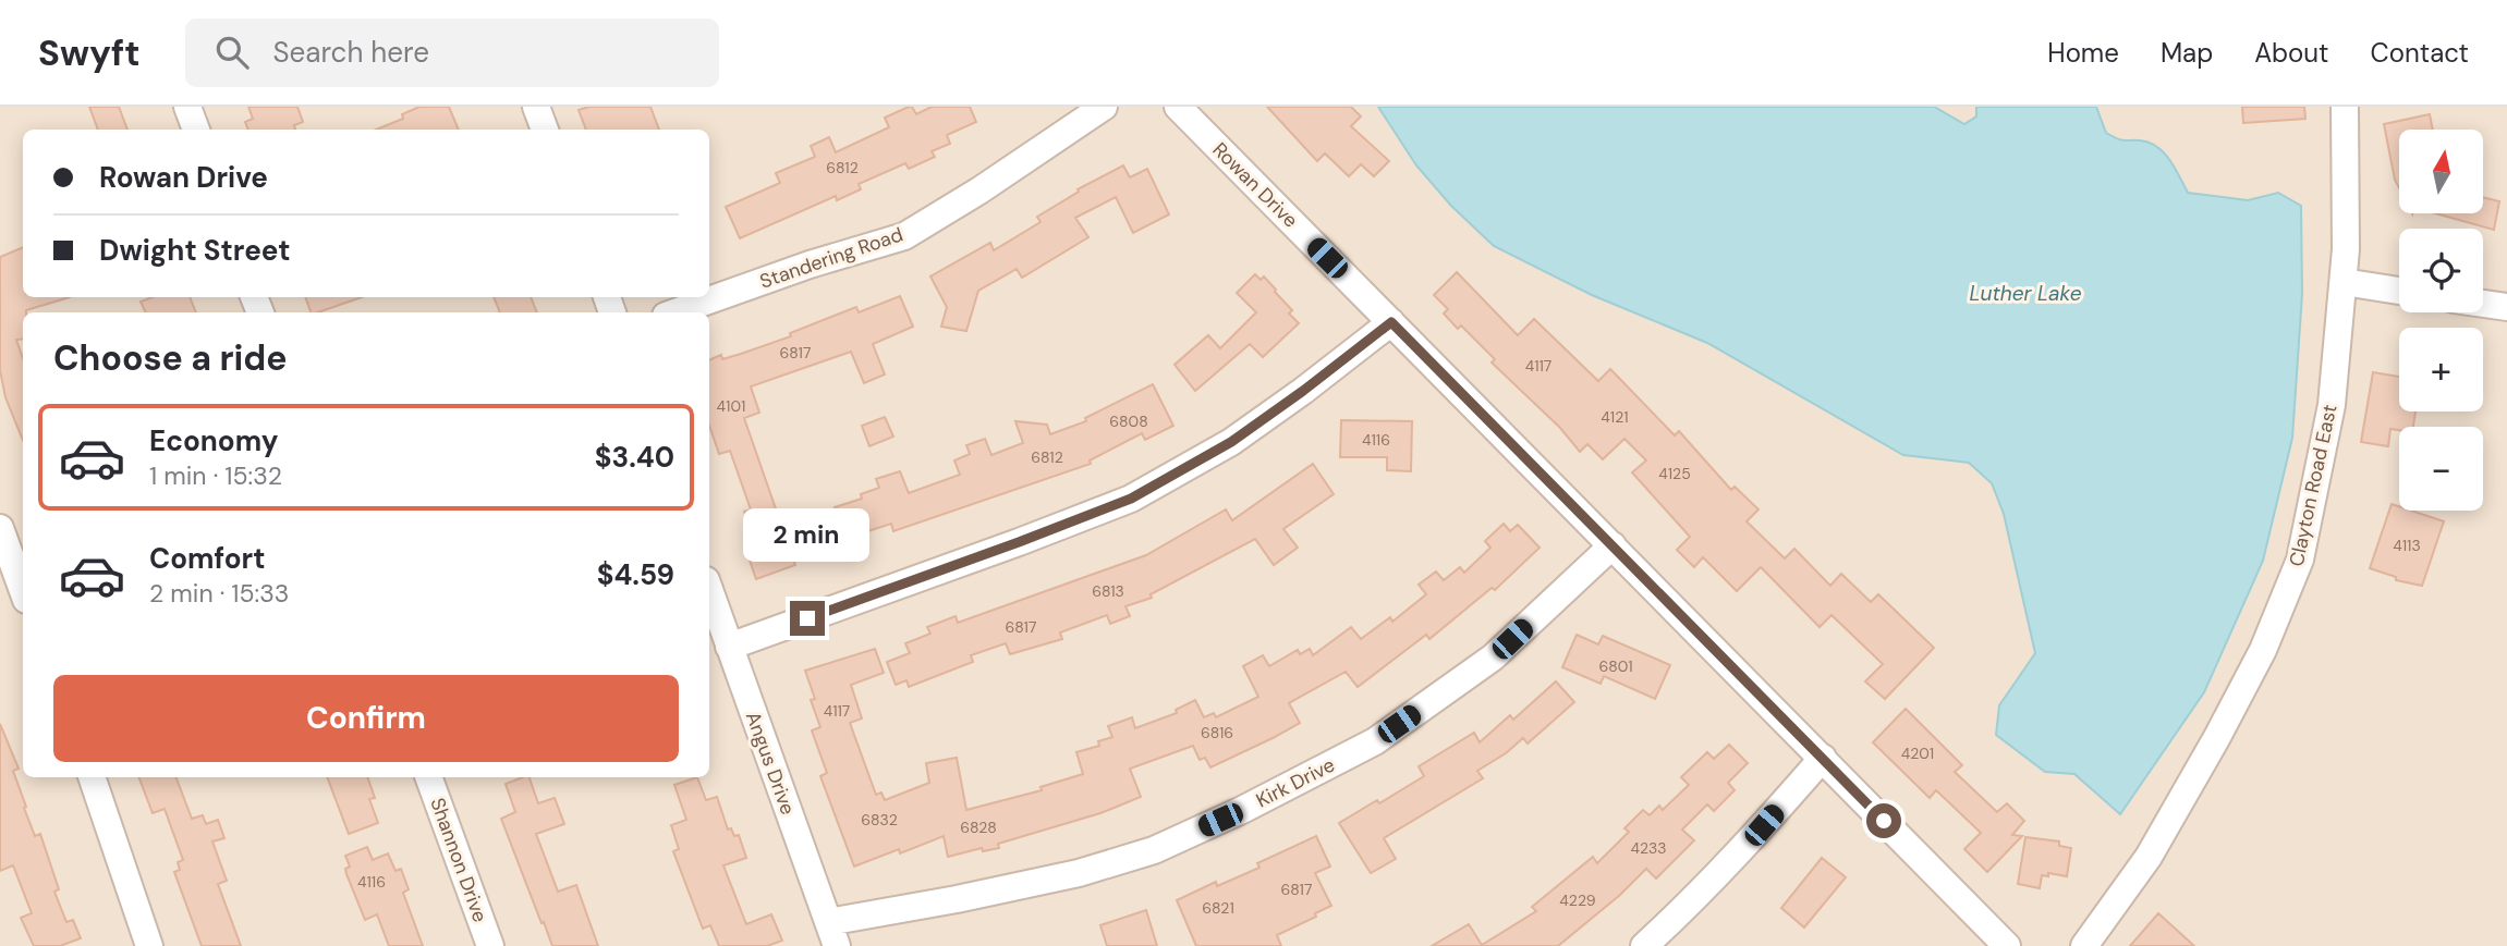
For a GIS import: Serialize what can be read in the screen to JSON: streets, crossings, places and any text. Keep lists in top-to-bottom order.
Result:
{
  "streets": {
    "street": [
      "Rowan Drive",
      "Standering Road",
      "Clayton Road East",
      "Angus Drive",
      "Kirk Drive",
      "Shannon Drive"
    ]
  },
  "crossings": [
    ["Rowan Drive", "Kirk Drive"],
    ["Angus Drive", "Kirk Drive"]
  ],
  "water": ["Luther Lake"],
  "house_numbers": [
    "6812",
    "6817",
    "4117",
    "4101",
    "4121",
    "6808",
    "4116",
    "6812",
    "4125",
    "4113",
    "6813",
    "6817",
    "6801",
    "4117",
    "6816",
    "4201",
    "6832",
    "6828",
    "4233",
    "4116",
    "6817",
    "4229",
    "6821"
  ],
  "north": "top",
  "page": {
    "header": "Swyft",
    "search": "Search here",
    "nav": [
      "Home",
      "Map",
      "About",
      "Contact"
    ],
    "map_buttons": ["+", "−"],
    "banner": ["Rowan Drive", "Dwight Street"],
    "heading": "Choose a ride",
    "list": [
      {
        "name": "Economy",
        "note": "1 min · 15:32",
        "value": "$3.40"
      },
      {
        "name": "Comfort",
        "note": "2 min · 15:33",
        "value": "$4.59"
      }
    ],
    "bubble": "2 min",
    "buttons": "Confirm"
  }
}
